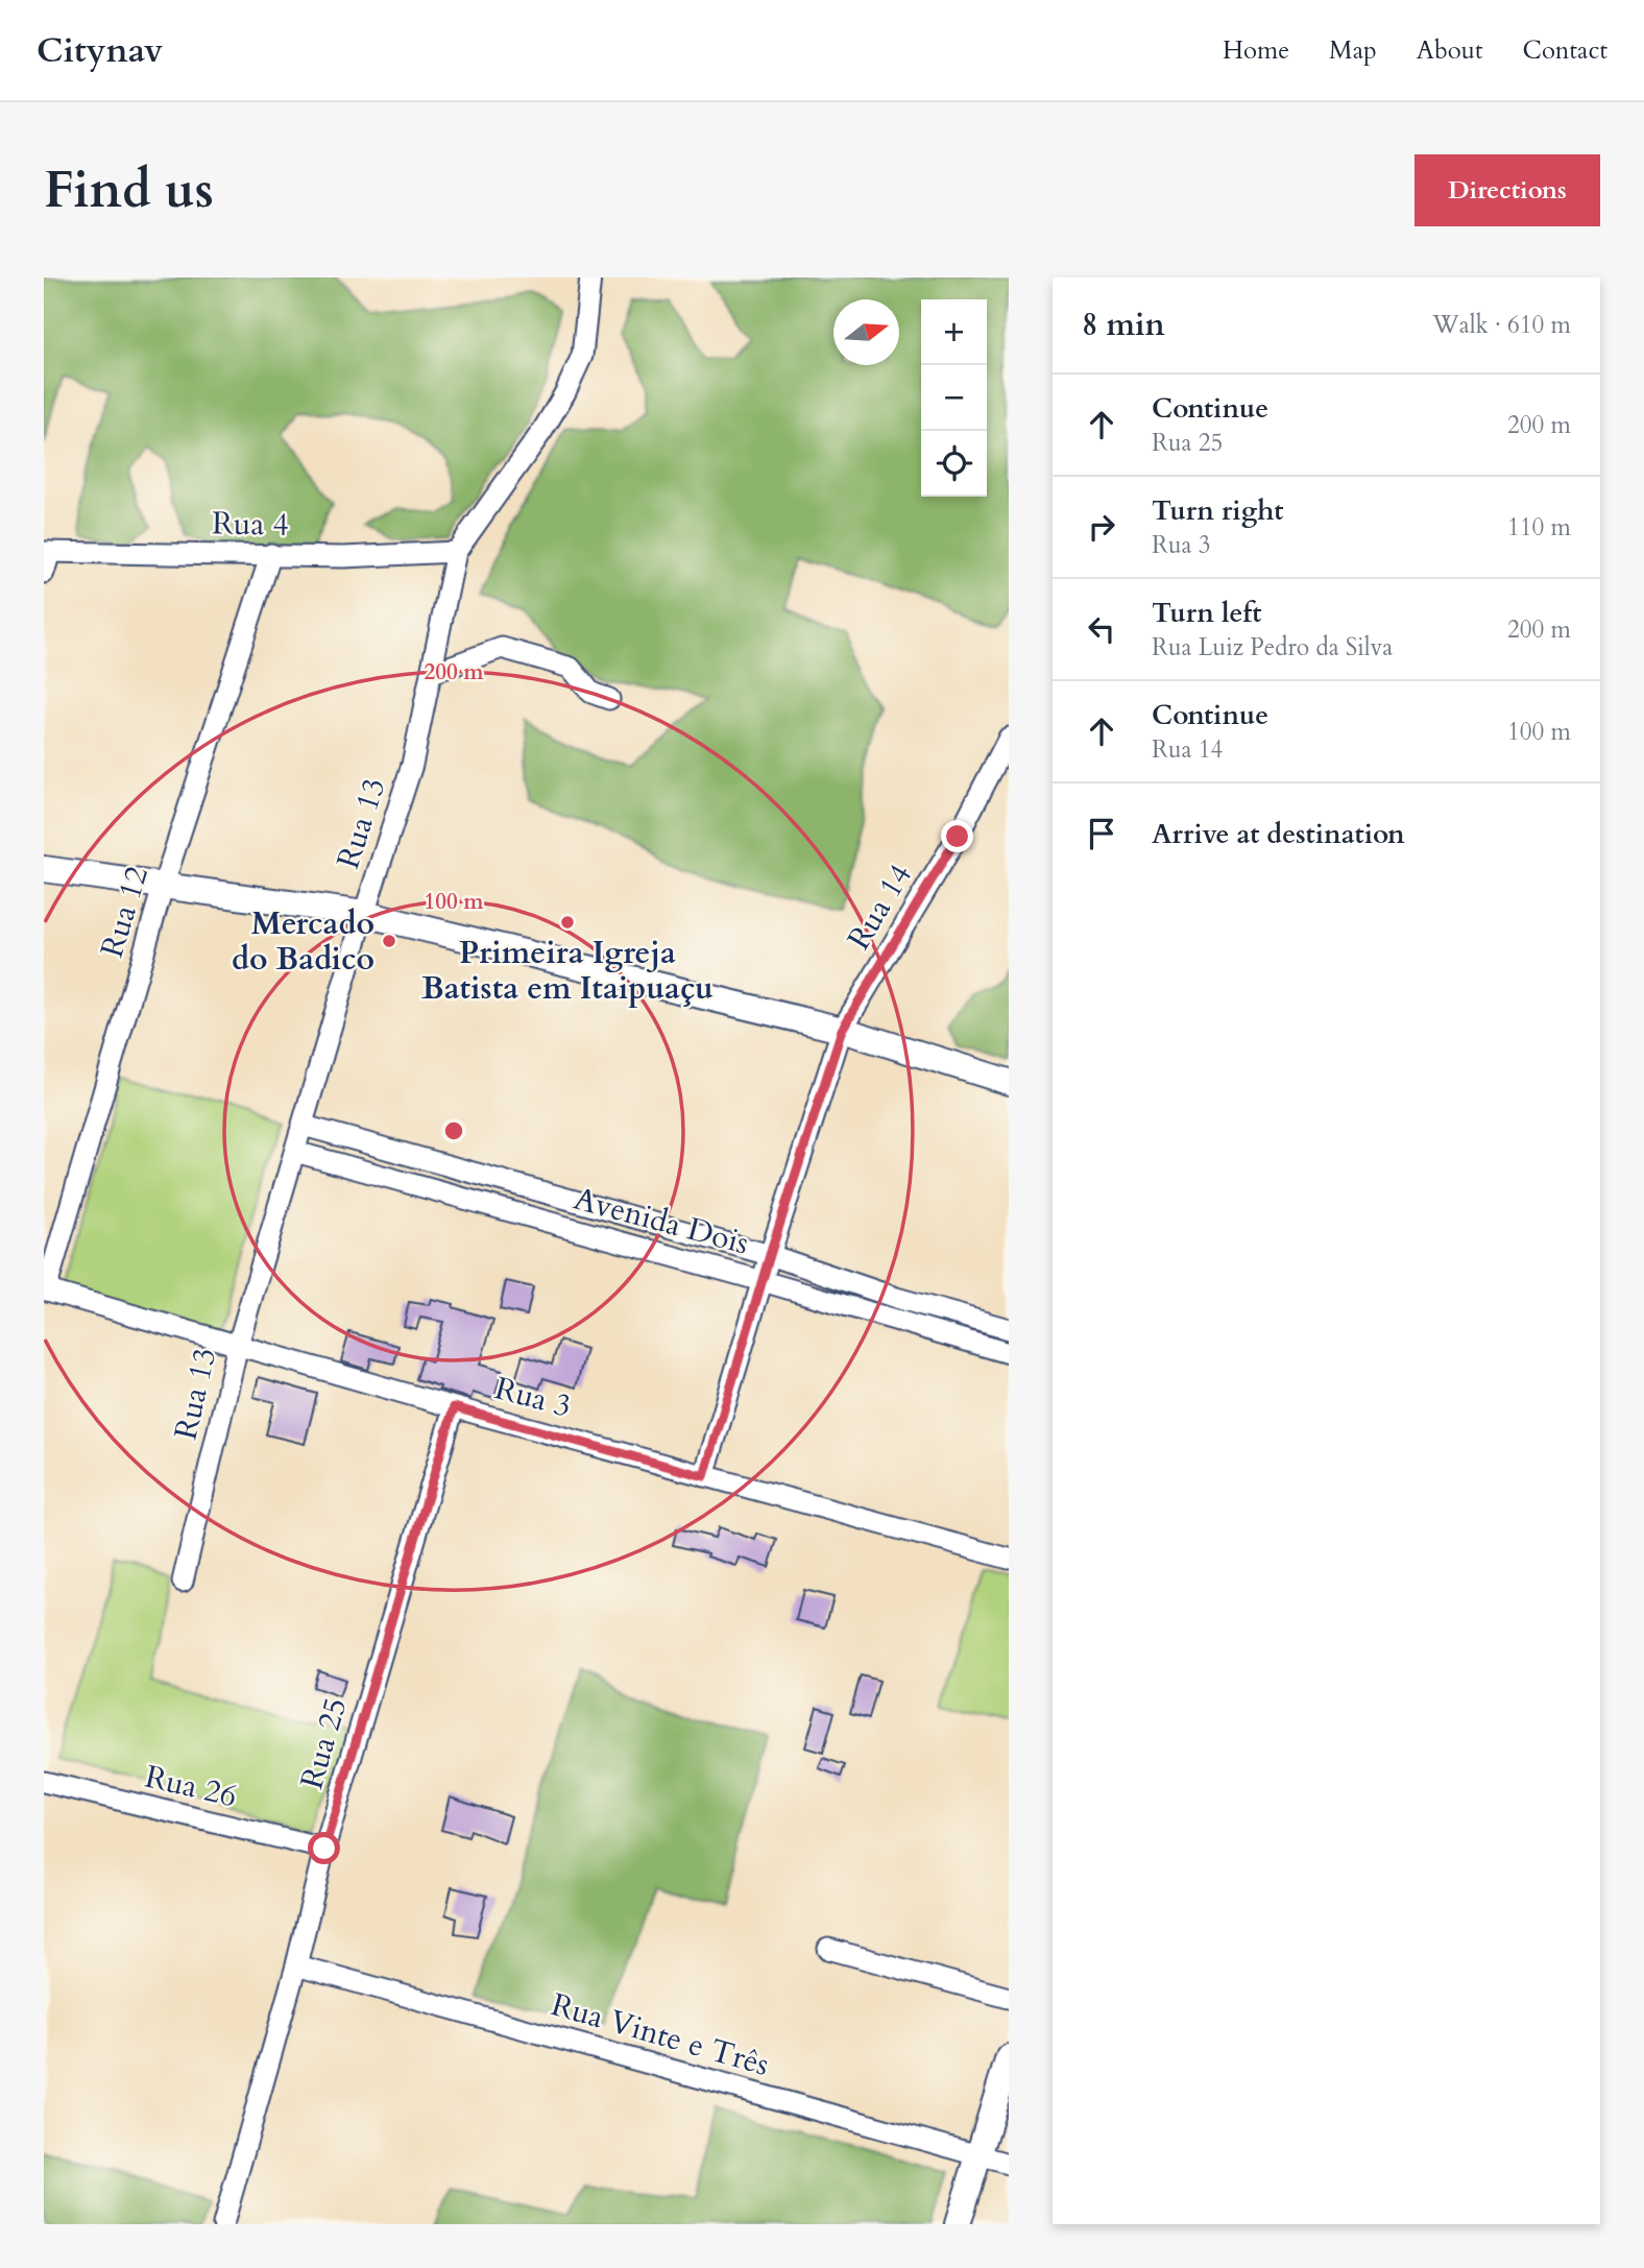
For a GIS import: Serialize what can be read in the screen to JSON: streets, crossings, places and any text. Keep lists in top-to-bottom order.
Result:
{
  "streets": {
    "street": [
      "Rua 4",
      "Rua 13",
      "Rua 14",
      "Rua 12",
      "Avenida Dois",
      "Rua 3",
      "Rua 25",
      "Rua 26",
      "Rua Vinte e Três"
    ]
  },
  "crossings": [
    ["Rua 4", "Rua 13"],
    ["Rua 4", "Rua 12"],
    ["Rua 13", "Avenida Dois"],
    ["Rua 13", "Rua 3"],
    ["Rua 14", "Avenida Dois"],
    ["Rua 14", "Rua 3"],
    ["Rua 12", "Rua 3"],
    ["Rua 3", "Rua 25"],
    ["Rua 25", "Rua 26"],
    ["Rua 25", "Rua Vinte e Três"]
  ],
  "places": ["Primeira Igreja Batista em Itaipuaçu", "Mercado do Badico"],
  "north": "right",
  "page": {
    "header": "Citynav",
    "nav": [
      "Home",
      "Map",
      "About",
      "Contact"
    ],
    "buttons": "Directions",
    "title": "Find us",
    "heading": ["8 min", "Walk · 610 m"],
    "map_buttons": ["+", "−"],
    "list": [
      ["Continue", "Rua 25", "200 m"],
      ["Turn right", "Rua 3", "110 m"],
      ["Turn left", "Rua Luiz Pedro da Silva", "200 m"],
      ["Continue", "Rua 14", "100 m"],
      "Arrive at destination"
    ]
  },
  "rings": ["200 m", "100 m"]
}
